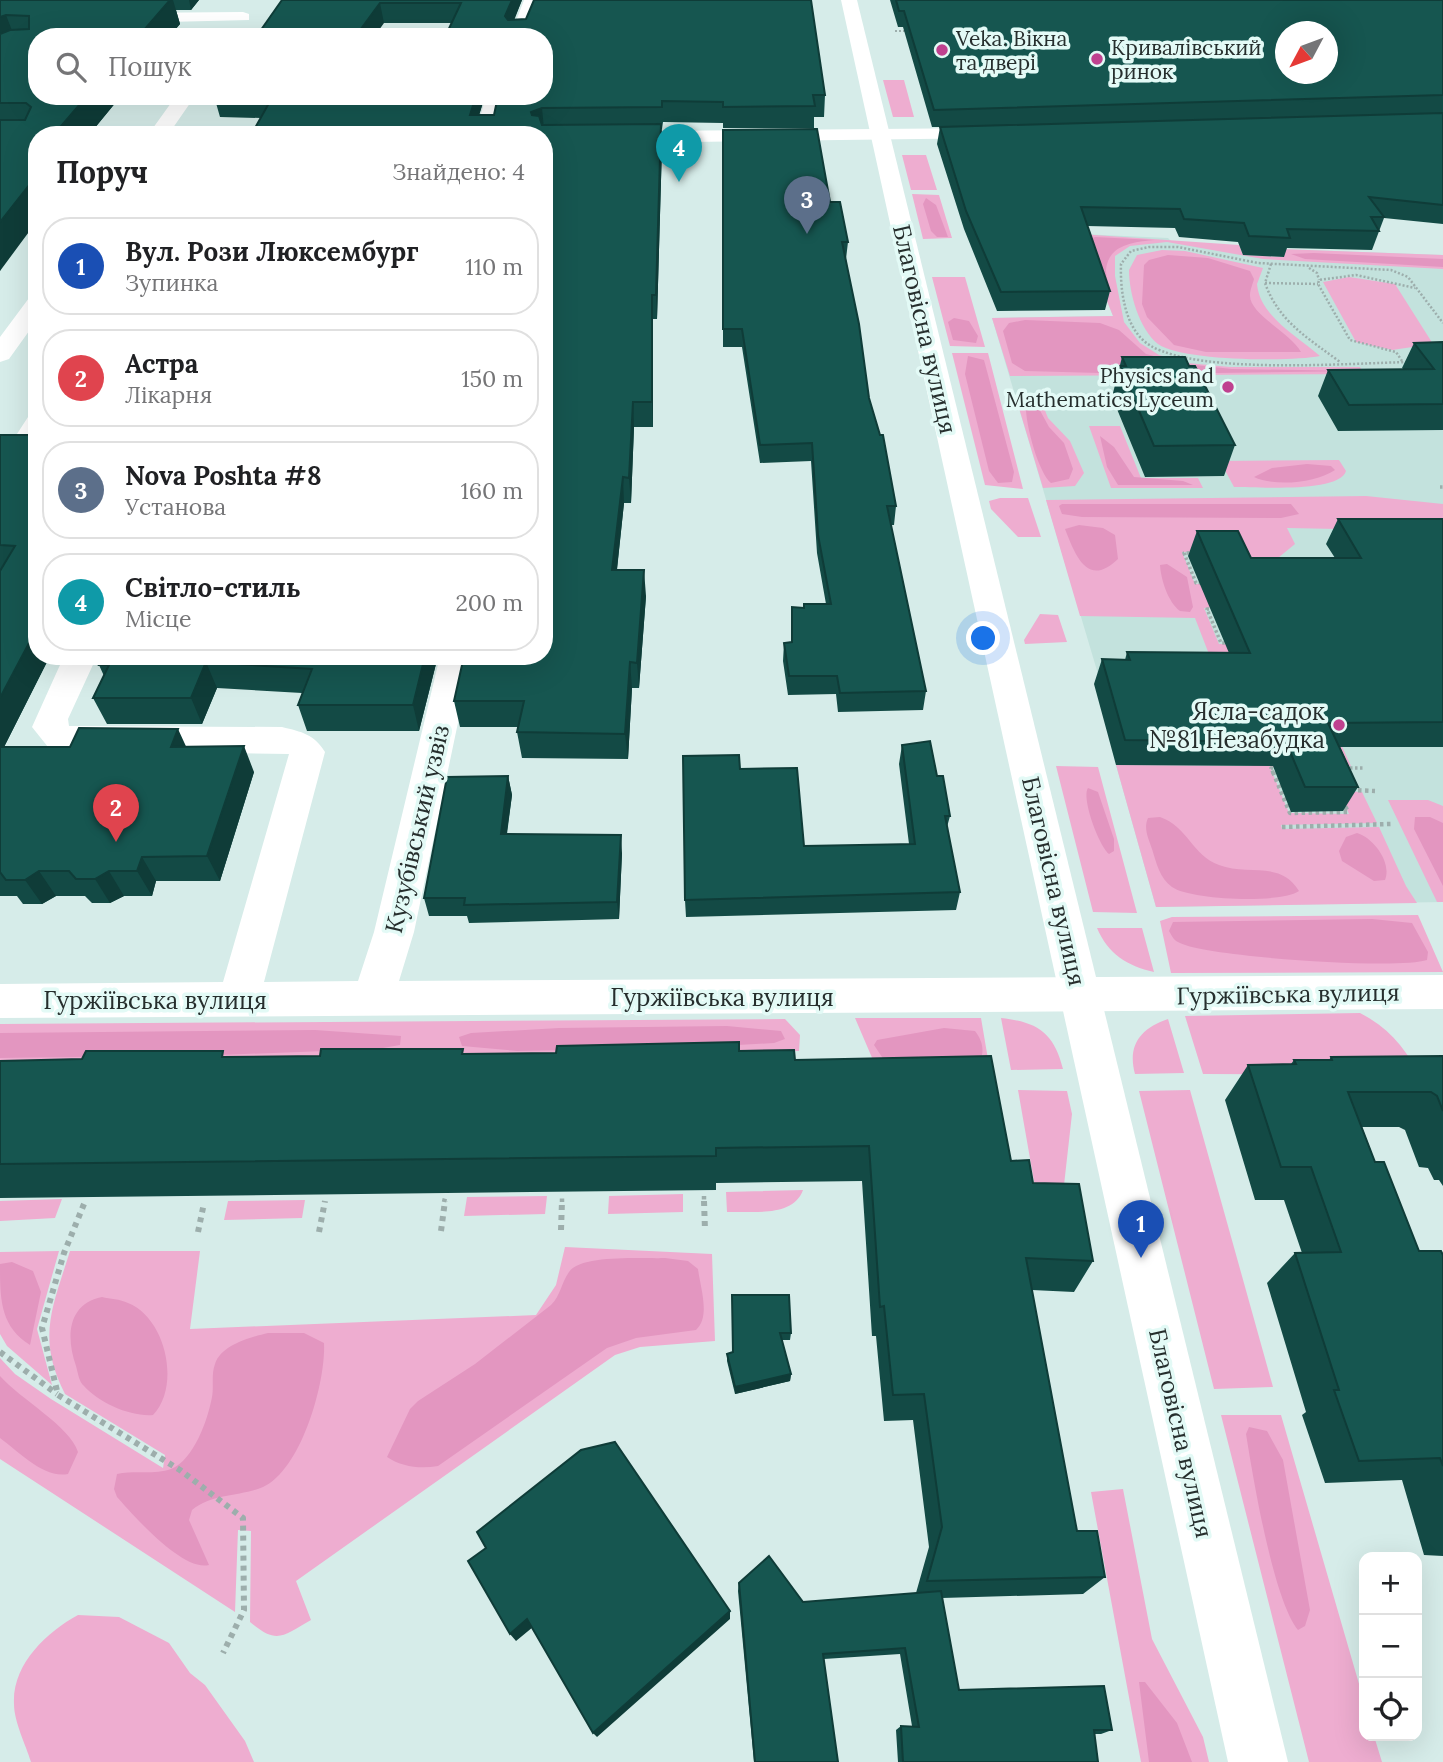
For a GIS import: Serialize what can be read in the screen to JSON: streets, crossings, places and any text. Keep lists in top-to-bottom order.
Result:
{
  "streets": {
    "street": ["Благовісна вулиця", "Кузубівський узвіз", "Гуржіївська вулиця"]
  },
  "crossings": [
    ["Благовісна вулиця", "Гуржіївська вулиця"],
    ["Кузубівський узвіз", "Гуржіївська вулиця"]
  ],
  "places": [
    "Veka. Вікна та двері",
    "Кривалівський ринок",
    "Physics and Mathematics Lyceum",
    "Ясла-садок №81 Незабудка"
  ],
  "north": "bottom left",
  "page": {
    "search": "Пошук",
    "pins": [
      "4",
      "3",
      "2",
      "1"
    ],
    "heading": ["Поруч", "Знайдено: 4"],
    "list": [
      {
        "mark": "1",
        "name": "Вул. Рози Люксембург",
        "note": "Зупинка",
        "value": "110 m"
      },
      {
        "mark": "2",
        "name": "Астра",
        "note": "Лікарня",
        "value": "150 m"
      },
      {
        "mark": "3",
        "name": "Nova Poshta #8",
        "note": "Установа",
        "value": "160 m"
      },
      {
        "mark": "4",
        "name": "Світло-стиль",
        "note": "Місце",
        "value": "200 m"
      }
    ],
    "map_buttons": ["+", "−"]
  }
}
